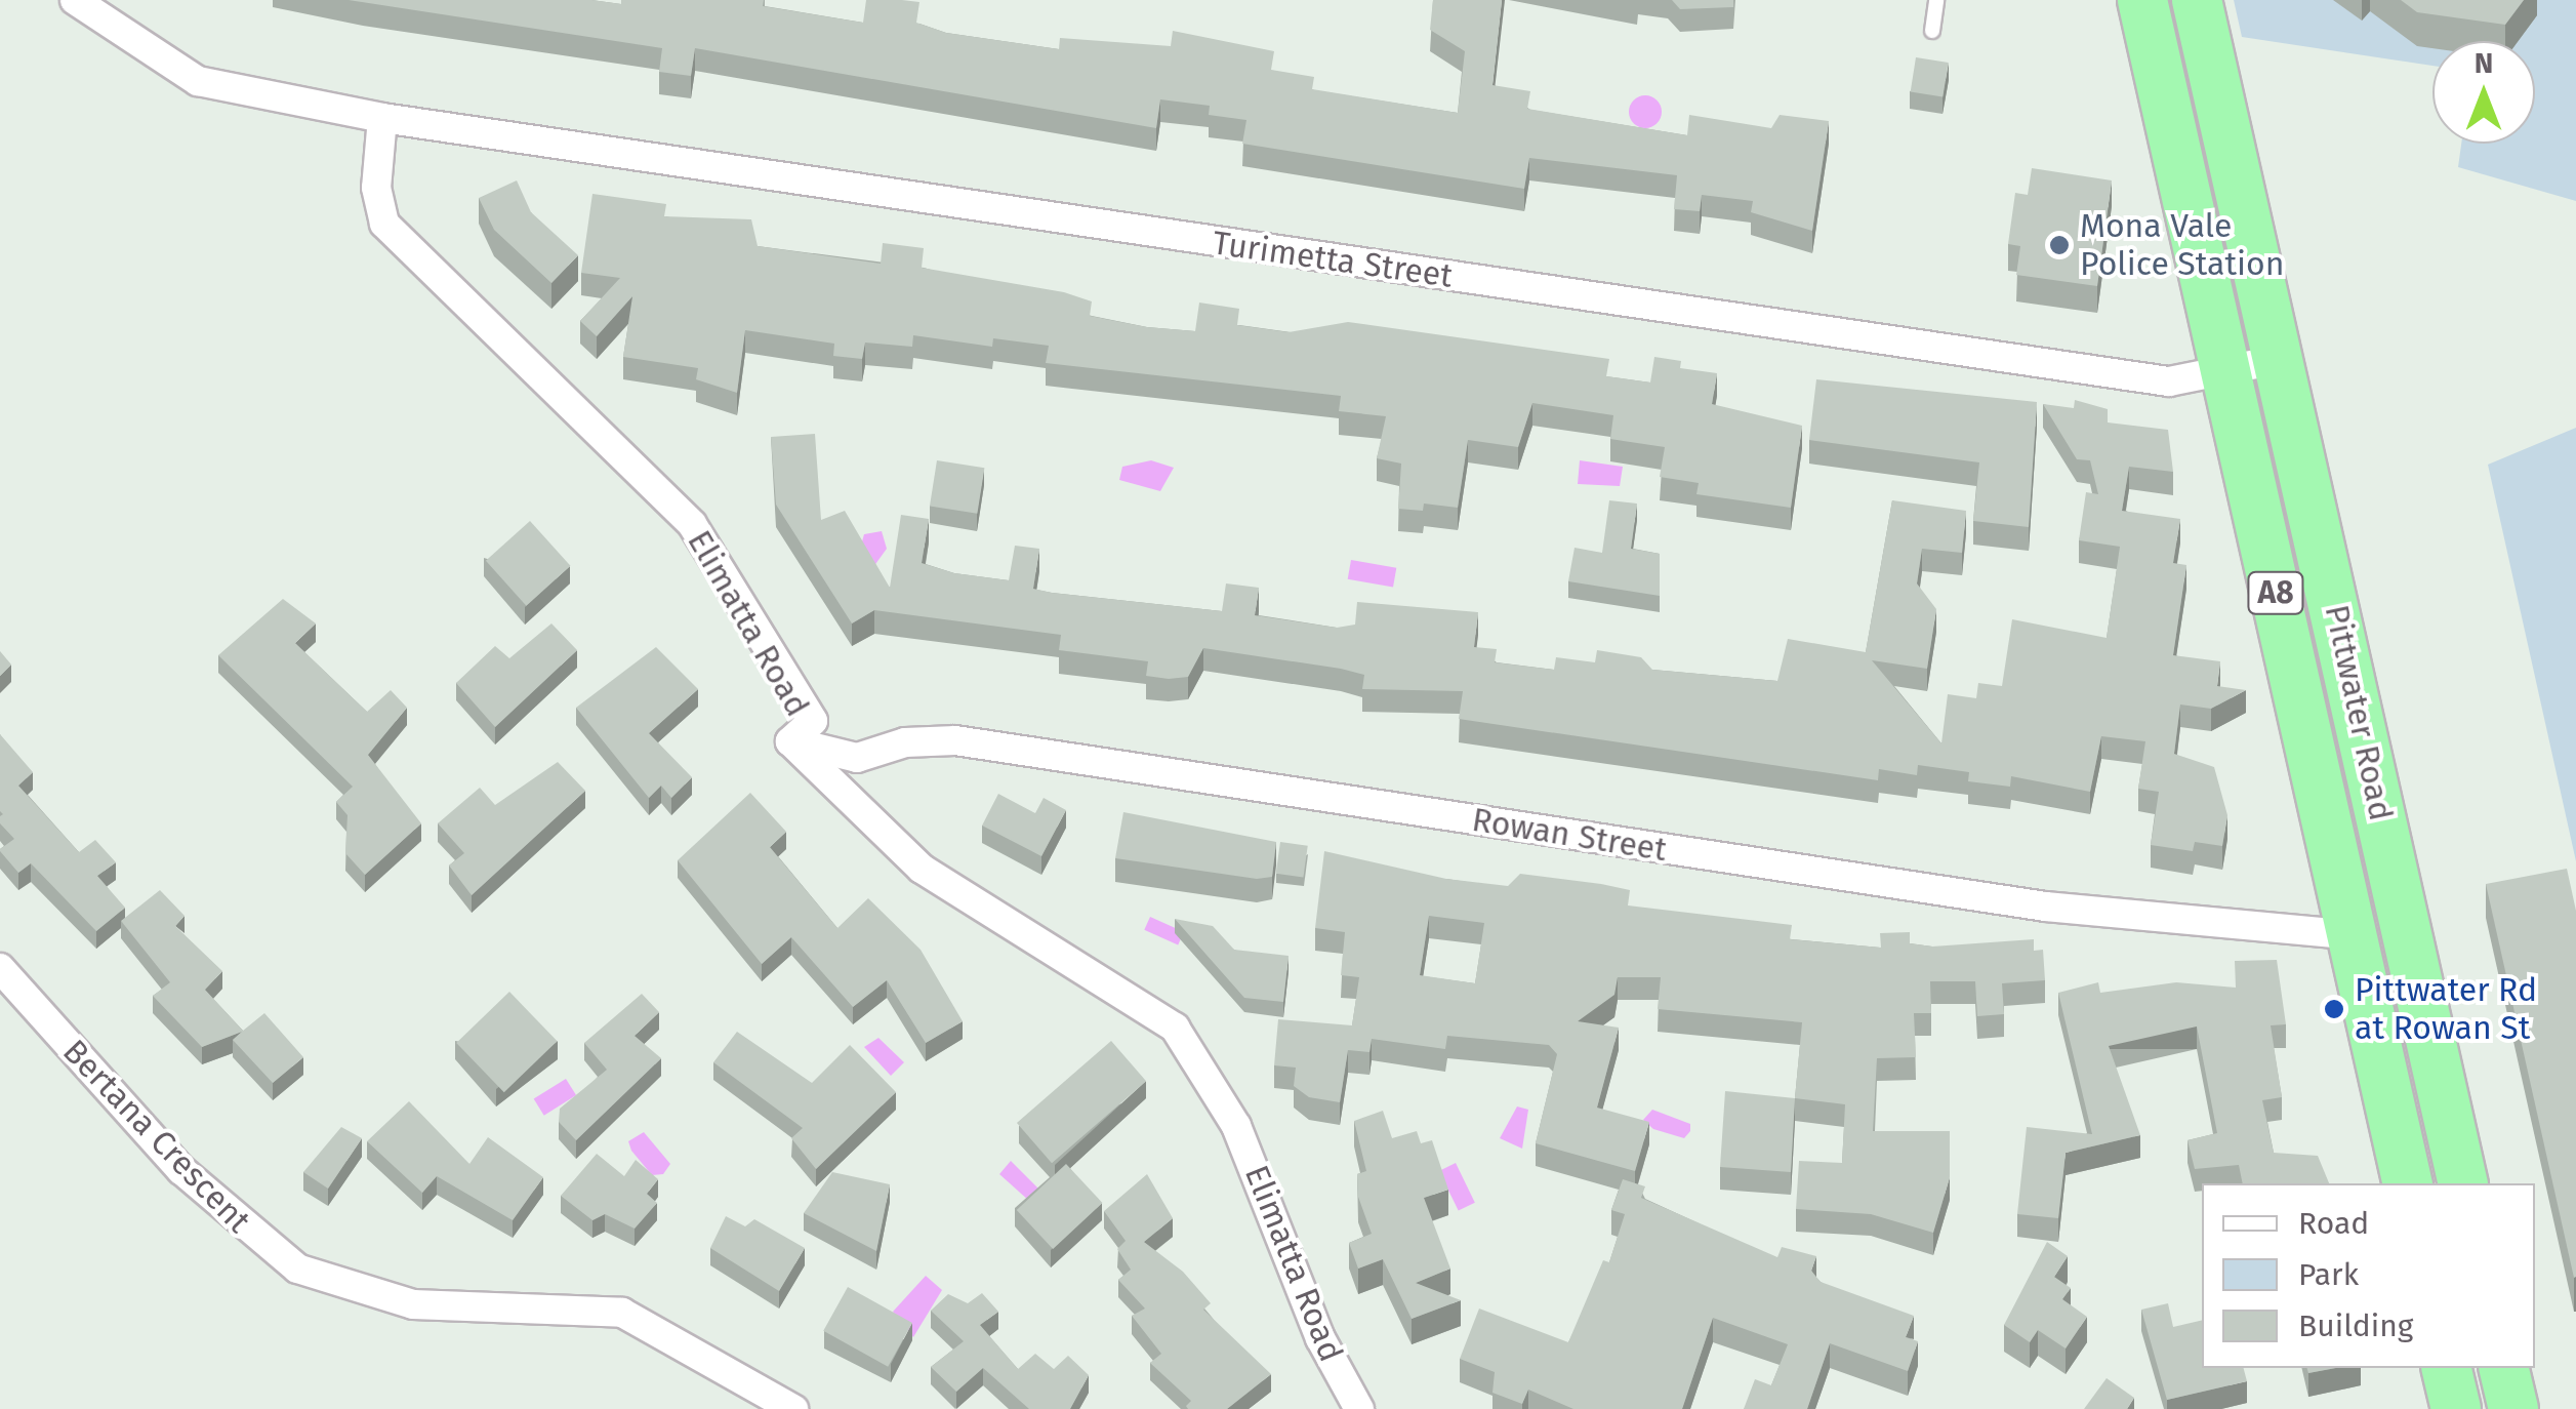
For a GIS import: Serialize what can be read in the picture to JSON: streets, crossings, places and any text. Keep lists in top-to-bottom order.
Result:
{
  "streets": {
    "highway": ["A8", "Pittwater Road"],
    "street": [
      "Turimetta Street",
      "Elimatta Road",
      "Rowan Street",
      "Bertana Crescent"
    ]
  },
  "crossings": [
    ["Turimetta Street", "Elimatta Road"],
    ["Turimetta Street", "Pittwater Road"],
    ["Elimatta Road", "Rowan Street"],
    ["Pittwater Road", "Rowan Street"]
  ],
  "places": ["Mona Vale Police Station", "Pittwater Rd at Rowan St"],
  "legend": ["Road", "Park", "Building"],
  "north": "top"
}
